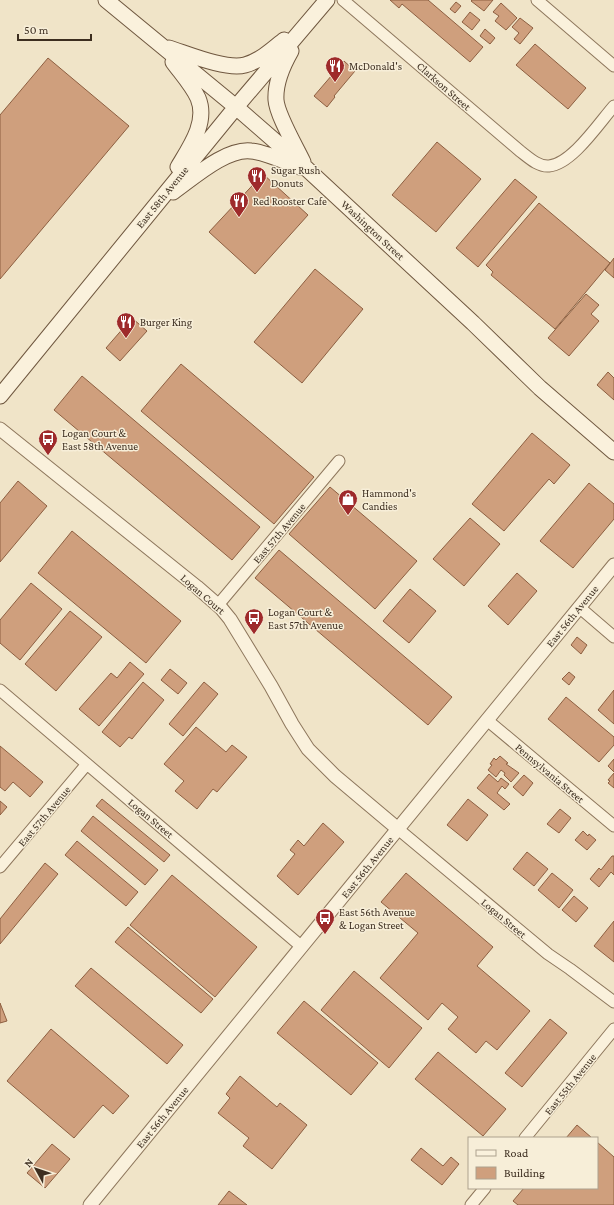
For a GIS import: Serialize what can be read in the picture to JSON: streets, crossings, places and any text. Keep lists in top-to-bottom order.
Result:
{
  "streets": {
    "main road": ["East 58th Avenue", "Washington Street"],
    "street": [
      "Clarkson Street",
      "East 57th Avenue",
      "Logan Court",
      "East 56th Avenue",
      "Pennsylvania Street",
      "Logan Street",
      "East 55th Avenue"
    ]
  },
  "crossings": [
    ["East 58th Avenue", "Washington Street"],
    ["East 57th Avenue", "Logan Court"],
    ["East 57th Avenue", "Logan Street"],
    ["Logan Court", "East 56th Avenue"],
    ["Logan Court", "Logan Street"],
    ["East 56th Avenue", "Pennsylvania Street"],
    ["East 56th Avenue", "Logan Street"]
  ],
  "places": {
    "restaurant": [
      "McDonald's",
      "Sugar Rush Donuts",
      "Red Rooster Cafe",
      "Burger King"
    ],
    "bus stop": ["Logan Court & East 58th Avenue", "Logan Court & East 57th Avenue", "East 56th Avenue & Logan Street"],
    "shop": ["Hammond's Candies"]
  },
  "legend": ["Road", "Building"],
  "scale_bar": "50 m",
  "north": "top left"
}
